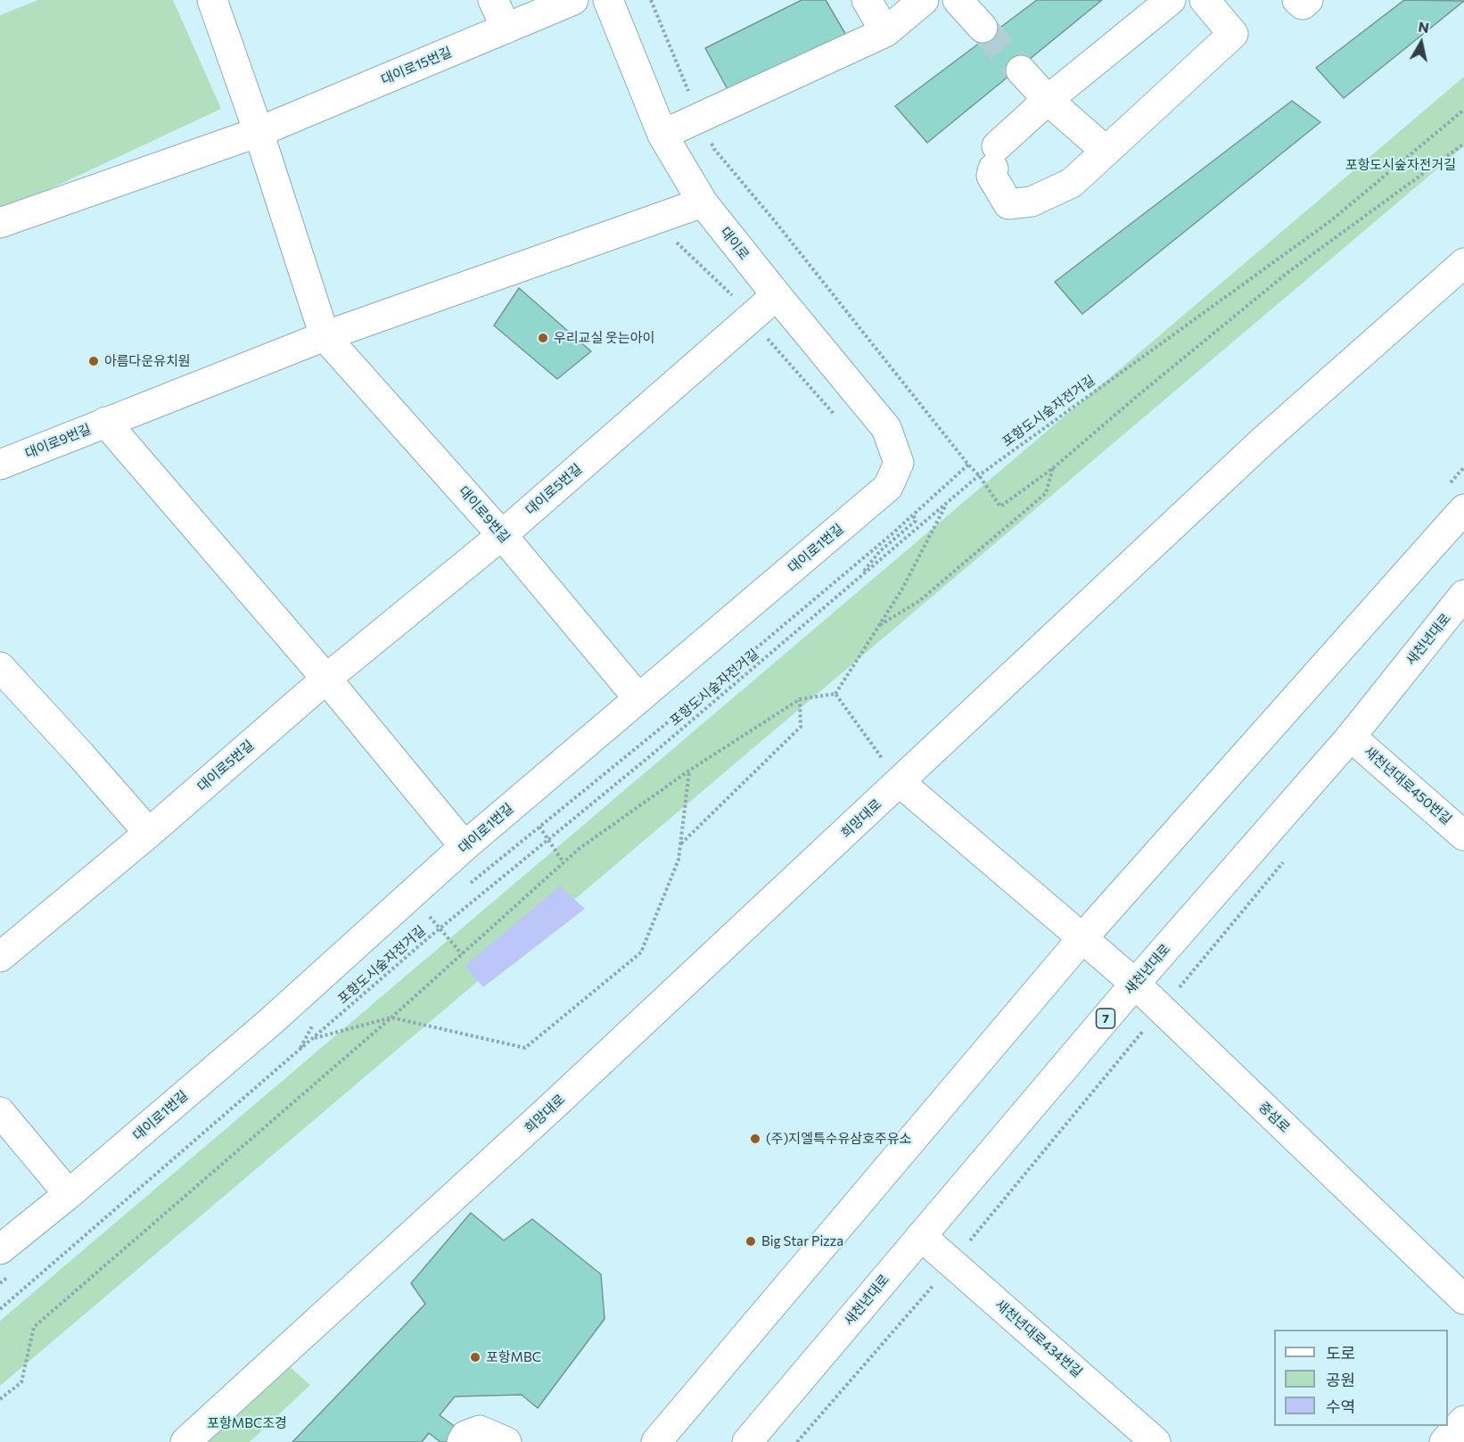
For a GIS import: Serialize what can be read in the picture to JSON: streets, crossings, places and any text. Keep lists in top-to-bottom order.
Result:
{
  "streets": {
    "street": [
      "대이로15번길",
      "대이로",
      "대이로9번길",
      "대이로5번길",
      "대이로1번길",
      "새천년대로",
      "새천년대로450번길",
      "희망대로",
      "7",
      "중섬로",
      "새천년대로434번길"
    ],
    "path": ["포항도시숲자전거길"]
  },
  "crossings": [
    ["대이로", "대이로9번길"],
    ["대이로", "대이로5번길"],
    ["대이로", "대이로1번길"],
    ["대이로9번길", "대이로5번길"],
    ["대이로9번길", "대이로1번길"],
    ["새천년대로", "새천년대로450번길"],
    ["새천년대로", "중섬로"],
    ["새천년대로", "새천년대로434번길"]
  ],
  "parks": ["포항도시숲자전거길", "포항MBC조경"],
  "places": [
    "우리교실 웃는아이",
    "아름다운유치원",
    "(주)지엘특수유삼호주유소",
    "Big Star Pizza",
    "포항MBC"
  ],
  "legend": ["도로", "공원", "수역"],
  "north": "top"
}
